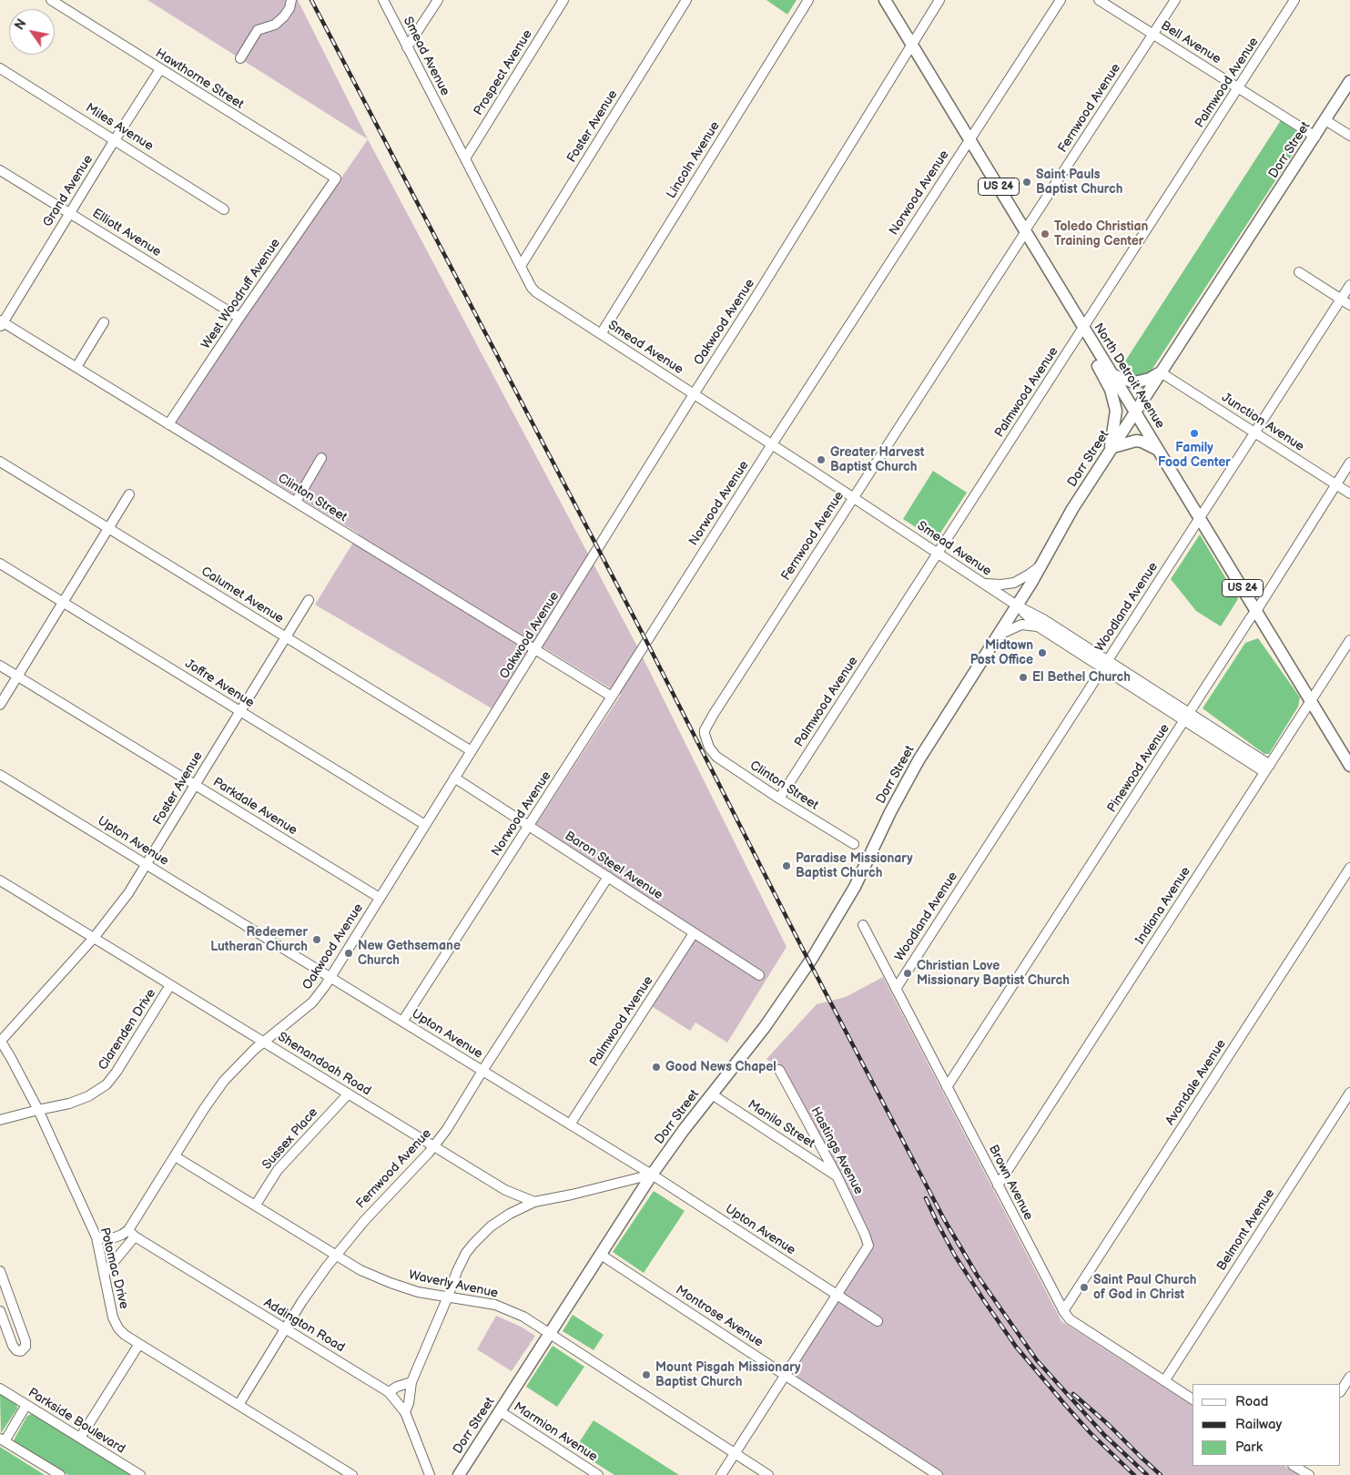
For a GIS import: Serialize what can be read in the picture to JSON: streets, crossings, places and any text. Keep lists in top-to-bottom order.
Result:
{
  "streets": {
    "main road": ["Dorr Street", "US 24", "North Detroit Avenue"],
    "street": [
      "Bell Avenue",
      "Smead Avenue",
      "Prospect Avenue",
      "Hawthorne Street",
      "Palmwood Avenue",
      "Fernwood Avenue",
      "Foster Avenue",
      "Miles Avenue",
      "Lincoln Avenue",
      "Grand Avenue",
      "Norwood Avenue",
      "Elliott Avenue",
      "West Woodruff Avenue",
      "Oakwood Avenue",
      "Junction Avenue",
      "Clinton Street",
      "Calumet Avenue",
      "Woodland Avenue",
      "Joffre Avenue",
      "Pinewood Avenue",
      "Parkdale Avenue",
      "Upton Avenue",
      "Baron Steel Avenue",
      "Indiana Avenue",
      "Clarenden Drive",
      "Shenandoah Road",
      "Avondale Avenue",
      "Manila Street",
      "Sussex Place",
      "Hastings Avenue",
      "Brown Avenue",
      "Belmont Avenue",
      "Potomac Drive",
      "Waverly Avenue",
      "Montrose Avenue",
      "Addington Road",
      "Parkside Boulevard",
      "Marmion Avenue"
    ]
  },
  "crossings": [
    ["Bell Avenue", "Palmwood Avenue"],
    ["Bell Avenue", "Fernwood Avenue"],
    ["Bell Avenue", "Dorr Street"],
    ["Smead Avenue", "Prospect Avenue"],
    ["Smead Avenue", "Palmwood Avenue"],
    ["Smead Avenue", "Fernwood Avenue"],
    ["Smead Avenue", "Foster Avenue"],
    ["Smead Avenue", "Dorr Street"],
    ["Smead Avenue", "Lincoln Avenue"],
    ["Smead Avenue", "Norwood Avenue"],
    ["Smead Avenue", "Oakwood Avenue"],
    ["Smead Avenue", "Woodland Avenue"],
    ["Smead Avenue", "Pinewood Avenue"],
    ["Smead Avenue", "Indiana Avenue"],
    ["Hawthorne Street", "Grand Avenue"],
    ["Hawthorne Street", "West Woodruff Avenue"],
    ["Palmwood Avenue", "North Detroit Avenue"],
    ["Palmwood Avenue", "Clinton Street"],
    ["Palmwood Avenue", "Upton Avenue"],
    ["Palmwood Avenue", "Baron Steel Avenue"],
    ["Fernwood Avenue", "North Detroit Avenue"],
    ["Fernwood Avenue", "Clinton Street"],
    ["Fernwood Avenue", "Upton Avenue"],
    ["Fernwood Avenue", "Baron Steel Avenue"],
    ["Fernwood Avenue", "Shenandoah Road"],
    ["Fernwood Avenue", "Potomac Drive"],
    ["Fernwood Avenue", "Waverly Avenue"],
    ["Fernwood Avenue", "Addington Road"],
    ["Foster Avenue", "Calumet Avenue"],
    ["Foster Avenue", "Joffre Avenue"],
    ["Foster Avenue", "Parkdale Avenue"],
    ["Foster Avenue", "Upton Avenue"],
    ["Foster Avenue", "Shenandoah Road"],
    ["Foster Avenue", "Potomac Drive"],
    ["Miles Avenue", "Grand Avenue"],
    ["Dorr Street", "North Detroit Avenue"],
    ["Dorr Street", "Junction Avenue"],
    ["Dorr Street", "Upton Avenue"],
    ["Dorr Street", "Manila Street"],
    ["Dorr Street", "Waverly Avenue"],
    ["Dorr Street", "Montrose Avenue"],
    ["Dorr Street", "Marmion Avenue"],
    ["Grand Avenue", "Elliott Avenue"],
    ["Grand Avenue", "Clinton Street"],
    ["Norwood Avenue", "North Detroit Avenue"],
    ["Norwood Avenue", "Clinton Street"],
    ["Norwood Avenue", "Upton Avenue"],
    ["Norwood Avenue", "Baron Steel Avenue"],
    ["Elliott Avenue", "West Woodruff Avenue"],
    ["West Woodruff Avenue", "Clinton Street"],
    ["Oakwood Avenue", "North Detroit Avenue"],
    ["Oakwood Avenue", "Clinton Street"],
    ["Oakwood Avenue", "Calumet Avenue"],
    ["Oakwood Avenue", "Joffre Avenue"],
    ["Oakwood Avenue", "Parkdale Avenue"],
    ["Oakwood Avenue", "Upton Avenue"],
    ["Oakwood Avenue", "Baron Steel Avenue"],
    ["Oakwood Avenue", "Shenandoah Road"],
    ["Oakwood Avenue", "Potomac Drive"],
    ["Oakwood Avenue", "Waverly Avenue"],
    ["Oakwood Avenue", "Addington Road"],
    ["North Detroit Avenue", "Woodland Avenue"],
    ["North Detroit Avenue", "Pinewood Avenue"],
    ["North Detroit Avenue", "Indiana Avenue"],
    ["Junction Avenue", "Woodland Avenue"],
    ["Junction Avenue", "Pinewood Avenue"],
    ["Woodland Avenue", "Brown Avenue"],
    ["Pinewood Avenue", "Brown Avenue"],
    ["Upton Avenue", "Hastings Avenue"],
    ["Indiana Avenue", "Brown Avenue"],
    ["Clarenden Drive", "Shenandoah Road"],
    ["Clarenden Drive", "Potomac Drive"],
    ["Shenandoah Road", "Sussex Place"],
    ["Avondale Avenue", "Brown Avenue"],
    ["Manila Street", "Hastings Avenue"],
    ["Sussex Place", "Waverly Avenue"],
    ["Brown Avenue", "Belmont Avenue"]
  ],
  "places": [
    "Saint Pauls Baptist Church",
    "Toledo Christian Training Center",
    "Family Food Center",
    "Greater Harvest Baptist Church",
    "Midtown Post Office",
    "El Bethel Church",
    "Paradise Missionary Baptist Church",
    "Redeemer Lutheran Church",
    "New Gethsemane Church",
    "Christian Love Missionary Baptist Church",
    "Good News Chapel",
    "Saint Paul Church of God in Christ",
    "Mount Pisgah Missionary Baptist Church"
  ],
  "legend": ["Road", "Railway", "Park"],
  "north": "top left"
}
